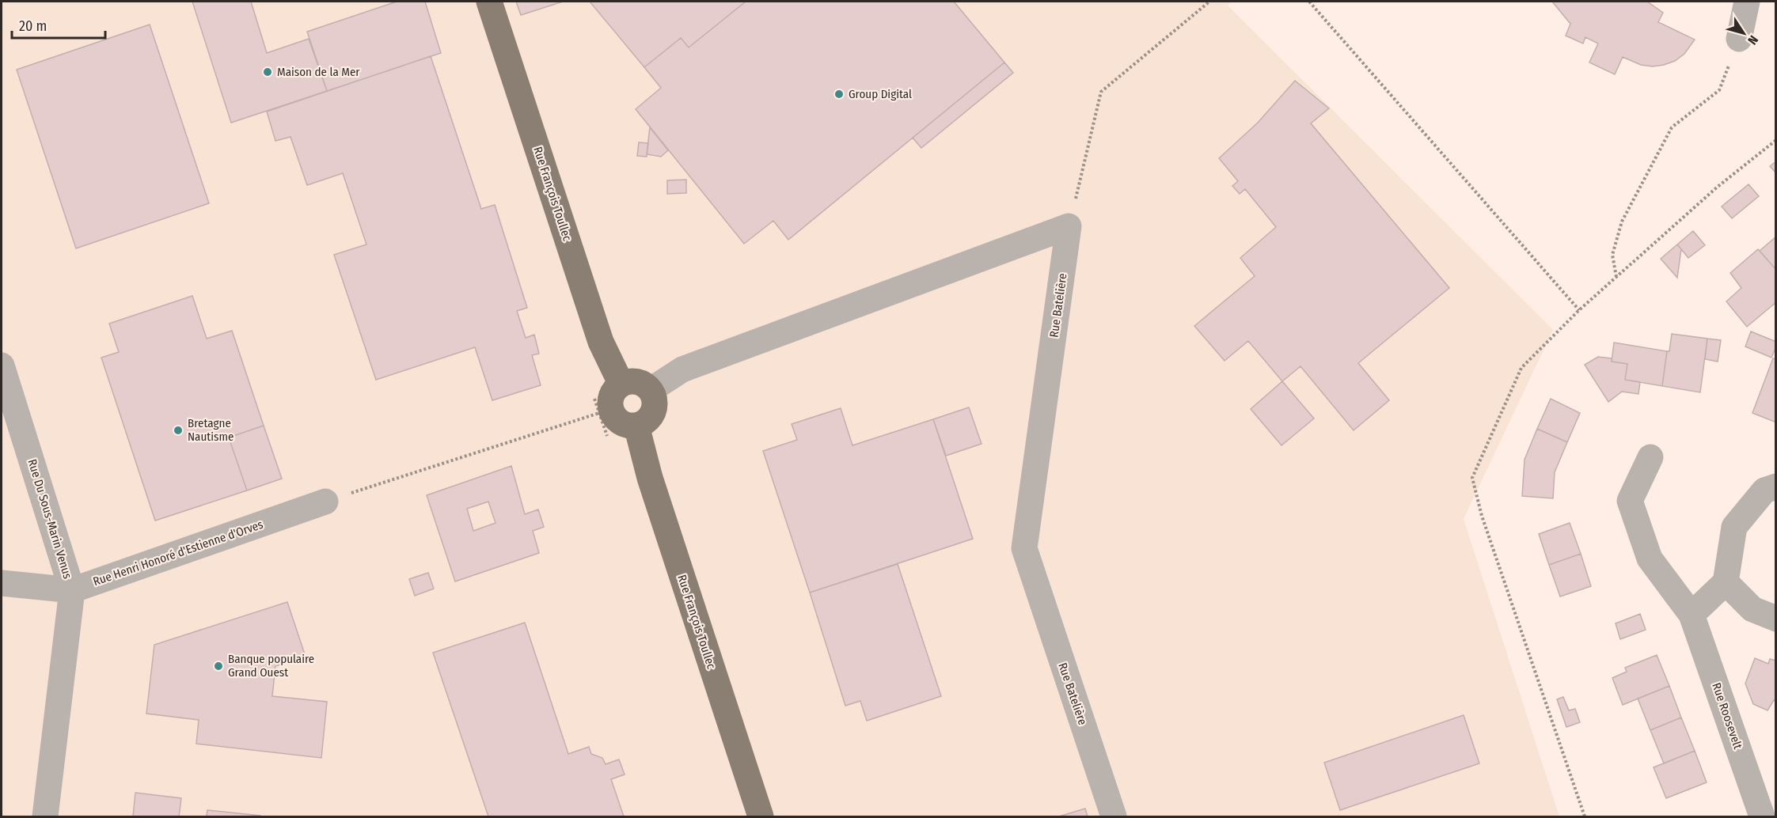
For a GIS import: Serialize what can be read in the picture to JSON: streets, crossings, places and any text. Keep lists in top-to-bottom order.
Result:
{
  "streets": {
    "main road": ["Rue François Toullec"],
    "street": [
      "Rue Batelière",
      "Rue Du Sous-Marin Venus",
      "Rue Henri Honoré d'Estienne d'Orves",
      "Rue Roosevelt"
    ]
  },
  "crossings": [
    ["Rue Du Sous-Marin Venus", "Rue Henri Honoré d'Estienne d'Orves"]
  ],
  "places": [
    "Maison de la Mer",
    "Group Digital",
    "Bretagne Nautisme",
    "Banque populaire Grand Ouest"
  ],
  "scale_bar": "20 m",
  "north": "bottom right"
}
